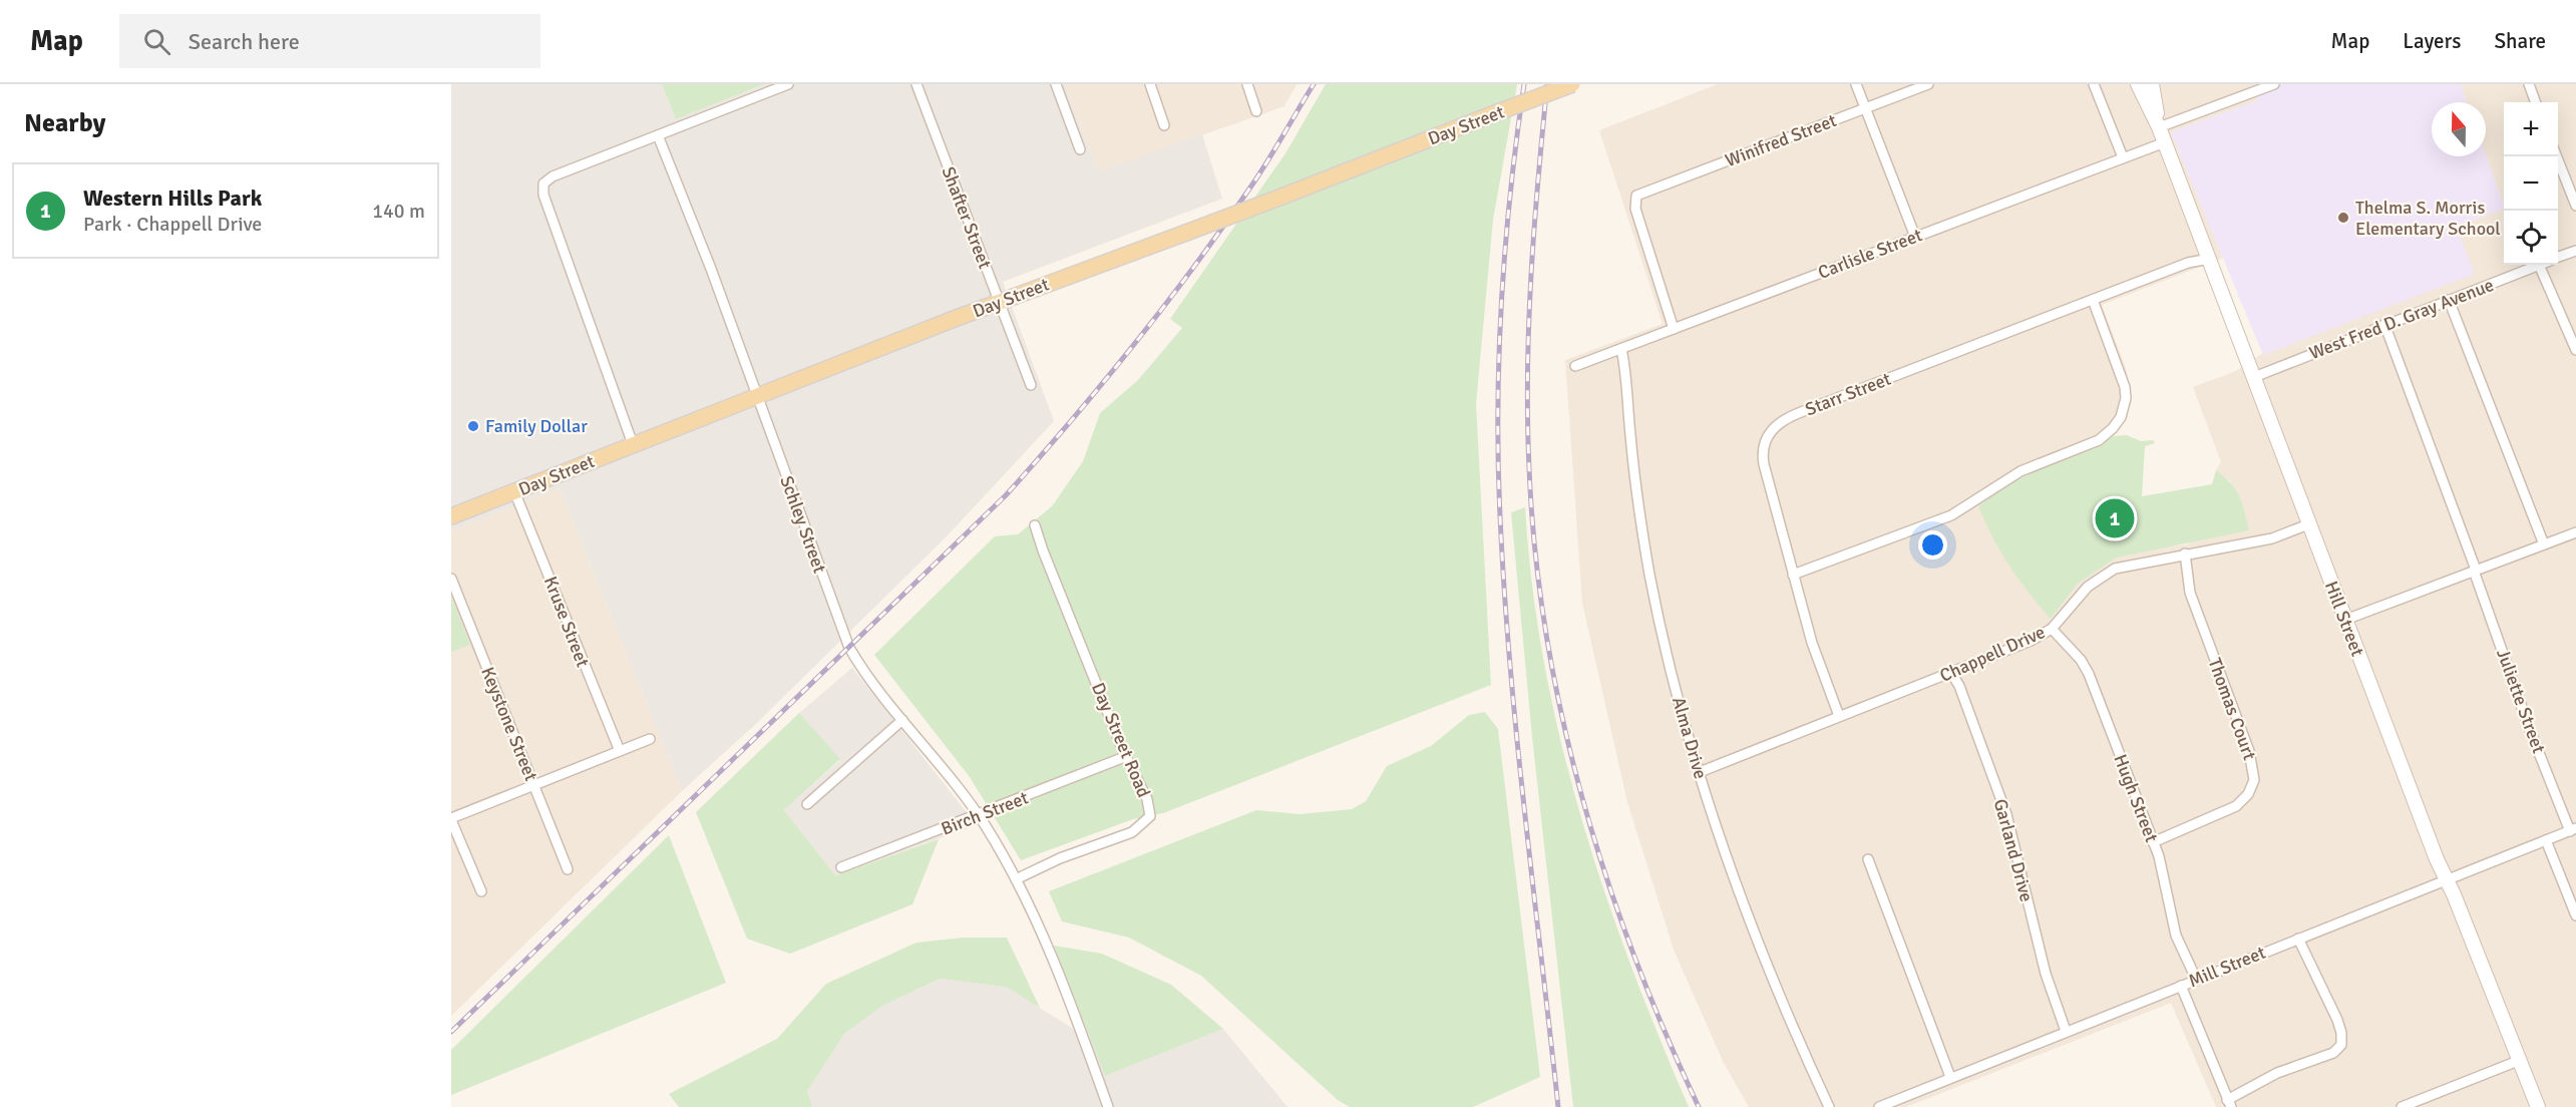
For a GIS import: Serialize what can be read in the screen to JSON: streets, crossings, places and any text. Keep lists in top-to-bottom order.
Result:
{
  "streets": {
    "main road": ["Day Street"],
    "street": [
      "Winifred Street",
      "Shafter Street",
      "Carlisle Street",
      "West Fred D. Gray Avenue",
      "Starr Street",
      "Schley Street",
      "Hill Street",
      "Kruse Street",
      "Chappell Drive",
      "Juliette Street",
      "Thomas Court",
      "Keystone Street",
      "Alma Drive",
      "Day Street Road",
      "Hugh Street",
      "Birch Street",
      "Garland Drive",
      "Mill Street"
    ]
  },
  "crossings": [
    ["Day Street", "Shafter Street"],
    ["Day Street", "Schley Street"],
    ["Day Street", "Kruse Street"],
    ["Winifred Street", "Carlisle Street"],
    ["Carlisle Street", "Hill Street"],
    ["Carlisle Street", "Alma Drive"],
    ["West Fred D. Gray Avenue", "Hill Street"],
    ["West Fred D. Gray Avenue", "Juliette Street"],
    ["Starr Street", "Hill Street"],
    ["Starr Street", "Chappell Drive"],
    ["Schley Street", "Day Street Road"],
    ["Schley Street", "Birch Street"],
    ["Hill Street", "Chappell Drive"],
    ["Hill Street", "Mill Street"],
    ["Chappell Drive", "Thomas Court"],
    ["Chappell Drive", "Alma Drive"],
    ["Chappell Drive", "Hugh Street"],
    ["Chappell Drive", "Garland Drive"],
    ["Juliette Street", "Mill Street"],
    ["Thomas Court", "Hugh Street"],
    ["Day Street Road", "Birch Street"],
    ["Hugh Street", "Mill Street"],
    ["Garland Drive", "Mill Street"]
  ],
  "places": ["Thelma S. Morris Elementary School", "Family Dollar"],
  "north": "top",
  "page": {
    "header": "Map",
    "search": "Search here",
    "nav": ["Map", "Layers", "Share"],
    "heading": "Nearby",
    "map_buttons": ["+", "−"],
    "list": [
      {
        "mark": "1",
        "name": "Western Hills Park",
        "note": "Park · Chappell Drive",
        "value": "140 m"
      }
    ],
    "pins": "1"
  }
}
